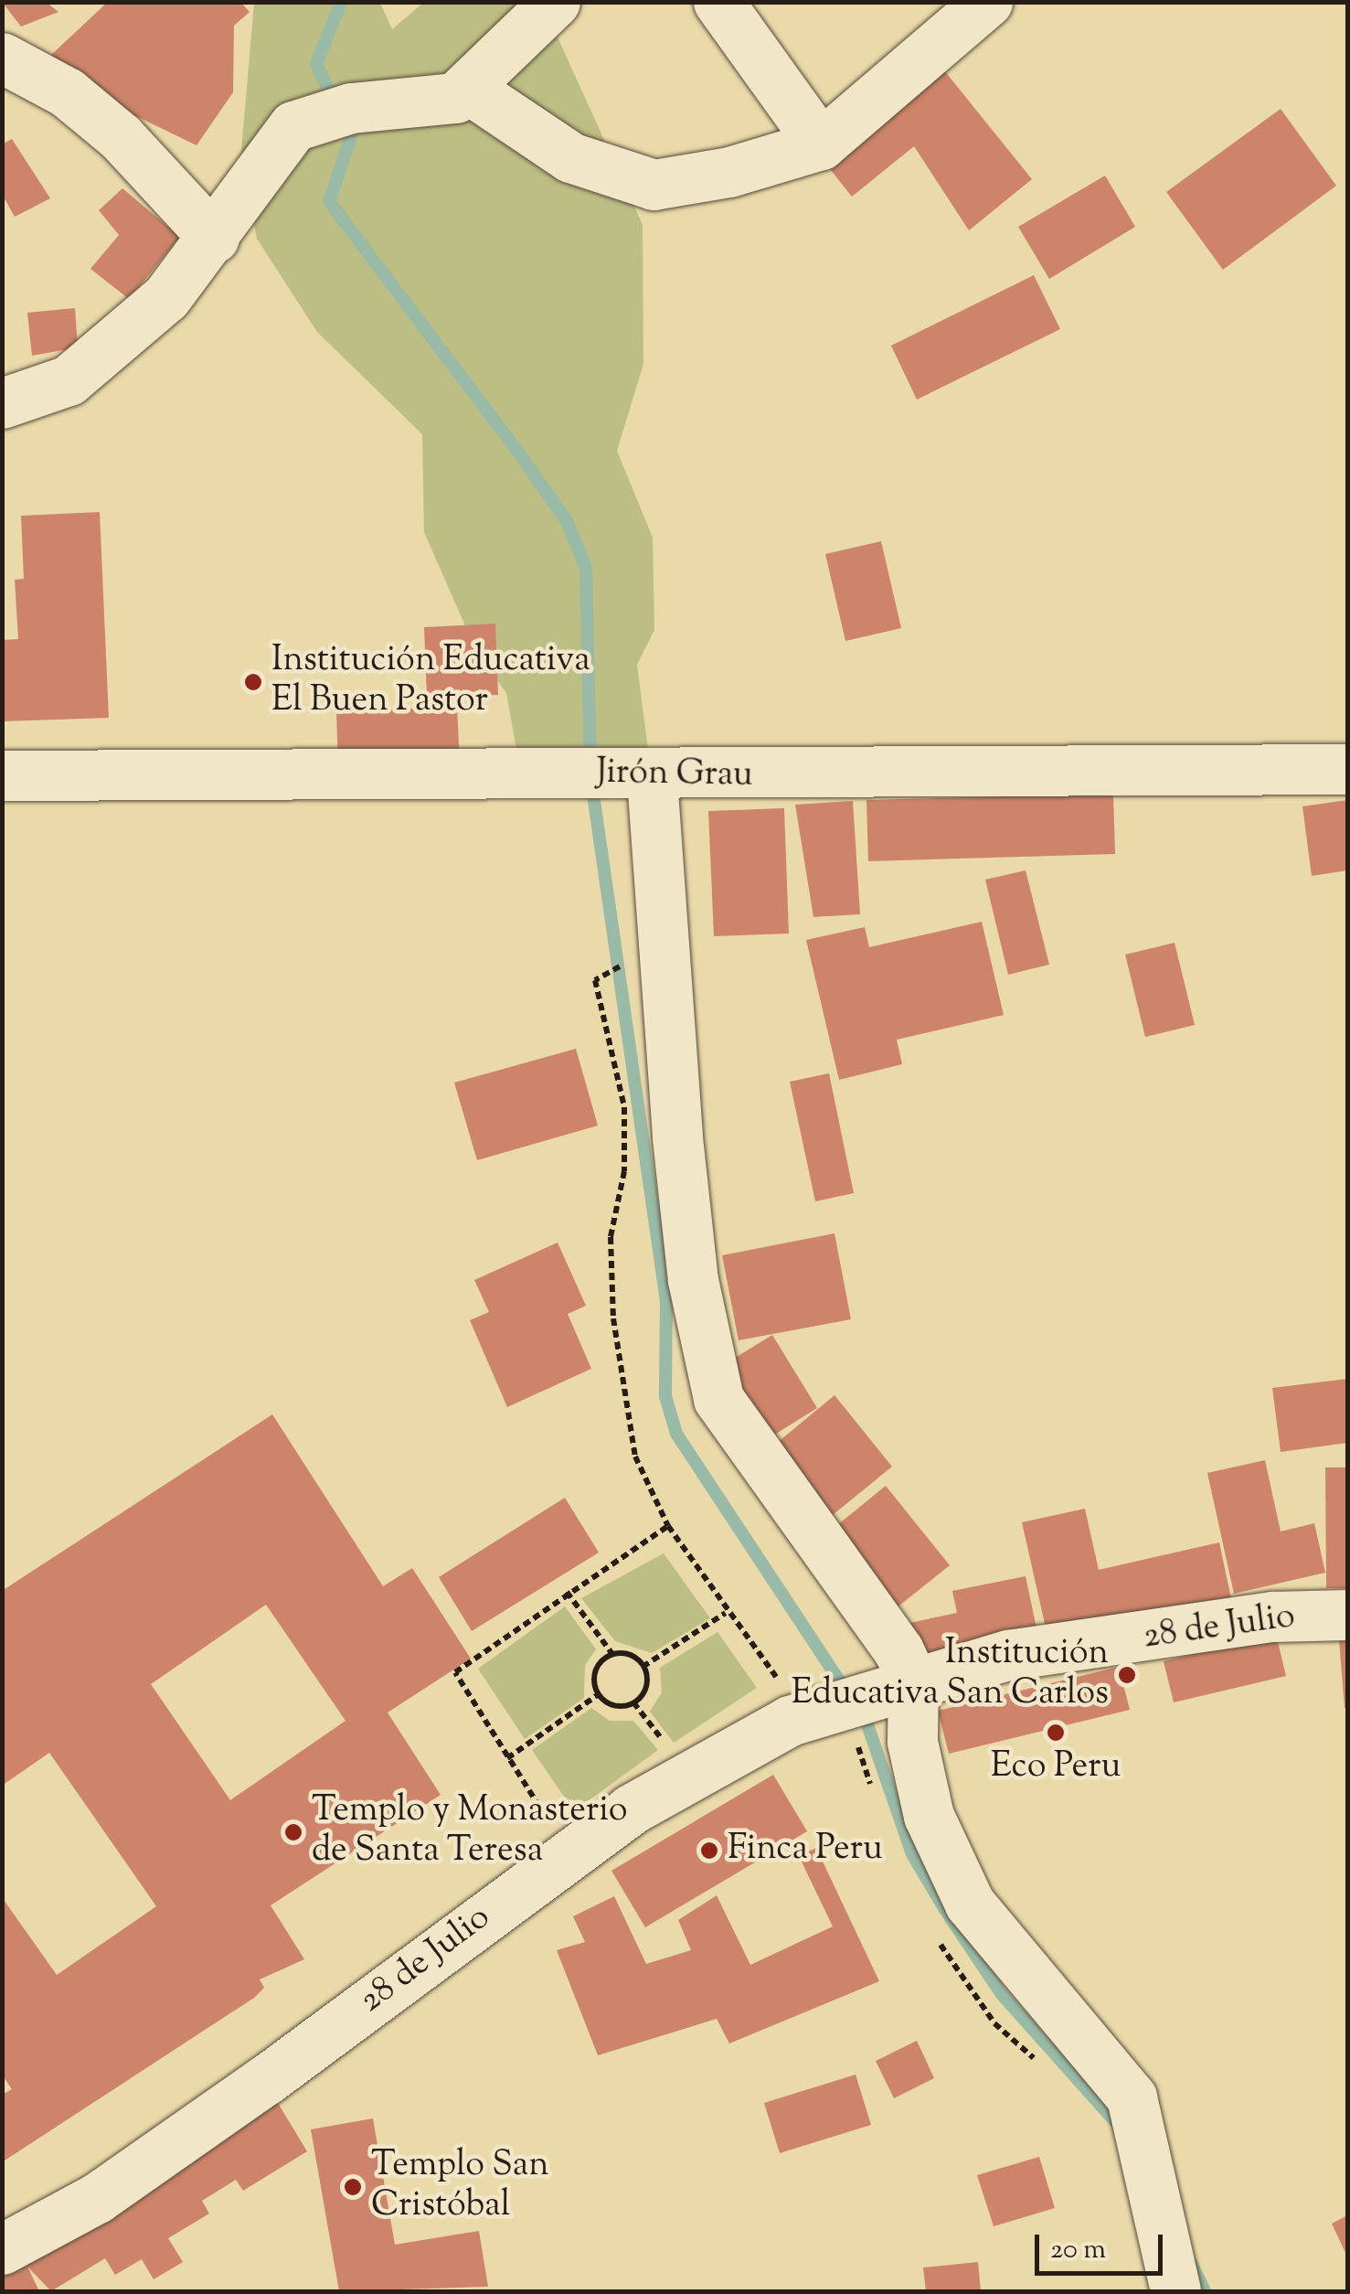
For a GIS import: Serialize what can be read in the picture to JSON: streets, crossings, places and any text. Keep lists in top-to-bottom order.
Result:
{
  "streets": {
    "street": ["Jirón Grau", "28 de Julio"]
  },
  "places": [
    "Institución Educativa El Buen Pastor",
    "Institución Educativa San Carlos",
    "Eco Peru",
    "Templo y Monasterio de Santa Teresa",
    "Finca Peru",
    "Templo San Cristóbal"
  ],
  "scale_bar": "20 m"
}
